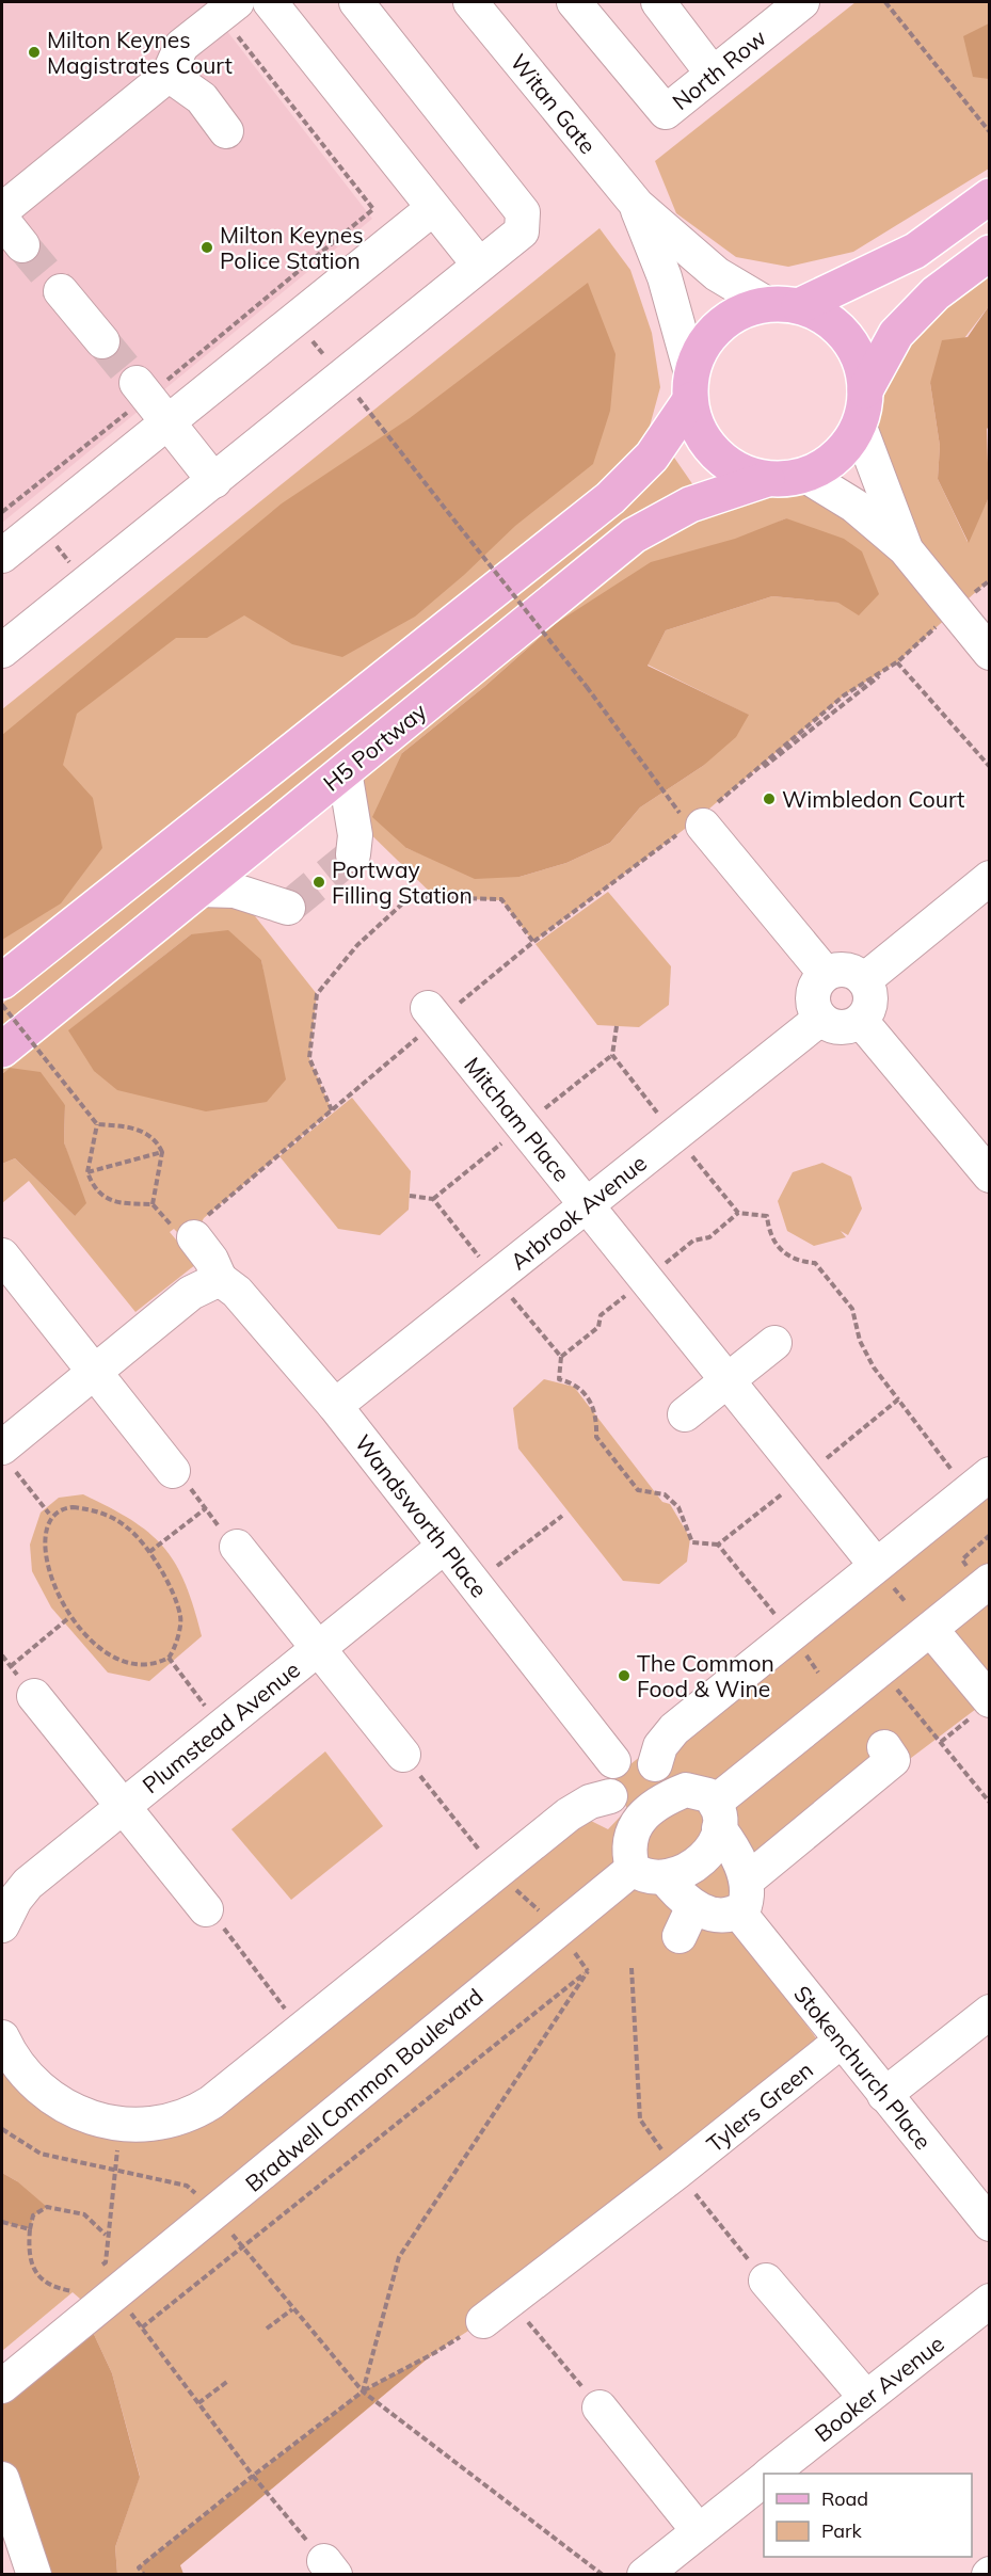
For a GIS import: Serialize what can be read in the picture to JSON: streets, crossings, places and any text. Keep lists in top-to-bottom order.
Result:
{
  "streets": {
    "main road": ["H5 Portway"],
    "street": [
      "North Row",
      "Witan Gate",
      "Mitcham Place",
      "Arbrook Avenue",
      "Wandsworth Place",
      "Plumstead Avenue",
      "Stokenchurch Place",
      "Bradwell Common Boulevard",
      "Tylers Green",
      "Booker Avenue"
    ]
  },
  "crossings": [
    ["Witan Gate", "H5 Portway"],
    ["Mitcham Place", "Arbrook Avenue"],
    ["Arbrook Avenue", "Wandsworth Place"],
    ["Wandsworth Place", "Plumstead Avenue"],
    ["Stokenchurch Place", "Bradwell Common Boulevard"],
    ["Stokenchurch Place", "Tylers Green"]
  ],
  "places": [
    "Milton Keynes Magistrates Court",
    "Milton Keynes Police Station",
    "Wimbledon Court",
    "Portway Filling Station",
    "The Common Food & Wine"
  ],
  "legend": ["Road", "Park"]
}
